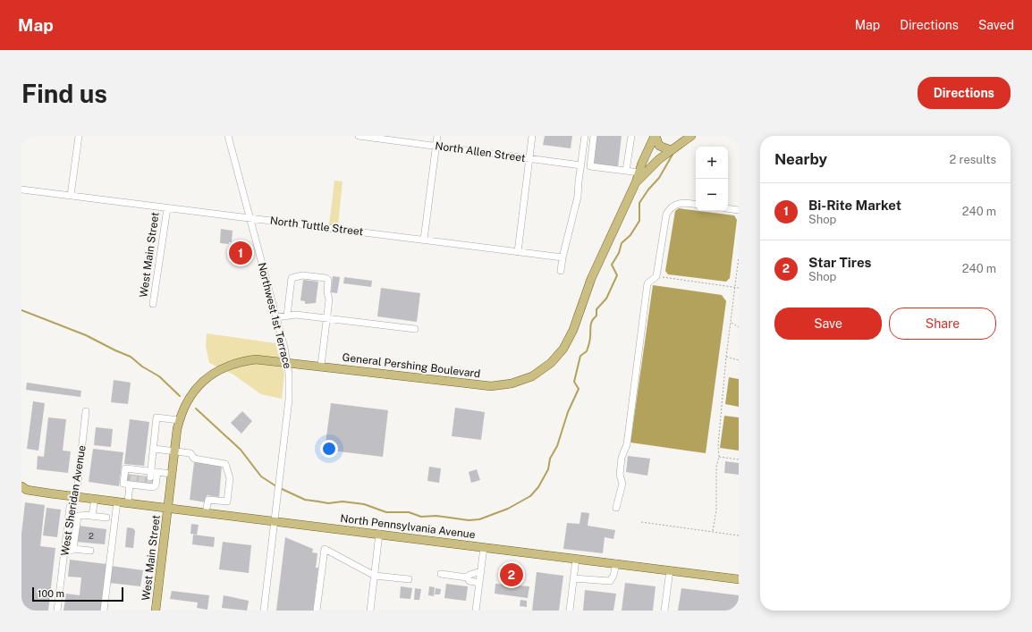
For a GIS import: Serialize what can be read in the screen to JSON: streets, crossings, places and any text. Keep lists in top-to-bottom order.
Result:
{
  "streets": {
    "main road": ["West Main Street", "General Pershing Boulevard", "North Pennsylvania Avenue"],
    "street": [
      "North Allen Street",
      "North Tuttle Street",
      "Northwest 1st Terrace",
      "West Sheridan Avenue"
    ]
  },
  "crossings": [
    ["North Tuttle Street", "West Main Street"],
    ["North Tuttle Street", "Northwest 1st Terrace"],
    ["West Main Street", "General Pershing Boulevard"],
    ["West Main Street", "North Pennsylvania Avenue"],
    ["Northwest 1st Terrace", "General Pershing Boulevard"],
    ["Northwest 1st Terrace", "North Pennsylvania Avenue"],
    ["General Pershing Boulevard", "North Pennsylvania Avenue"],
    ["West Sheridan Avenue", "North Pennsylvania Avenue"]
  ],
  "house_numbers": ["2"],
  "scale_bar": "100 m",
  "page": {
    "header": "Map",
    "nav": ["Map", "Directions", "Saved"],
    "buttons": [
      "Directions",
      ["Save", "Share"]
    ],
    "title": "Find us",
    "heading": ["Nearby", "2 results"],
    "map_buttons": ["+", "−"],
    "list": [
      {
        "mark": "1",
        "name": "Bi-Rite Market",
        "note": "Shop",
        "value": "240 m"
      },
      {
        "mark": "2",
        "name": "Star Tires",
        "note": "Shop",
        "value": "240 m"
      }
    ],
    "pins": ["1", "2"],
    "scale": "100 m"
  }
}
